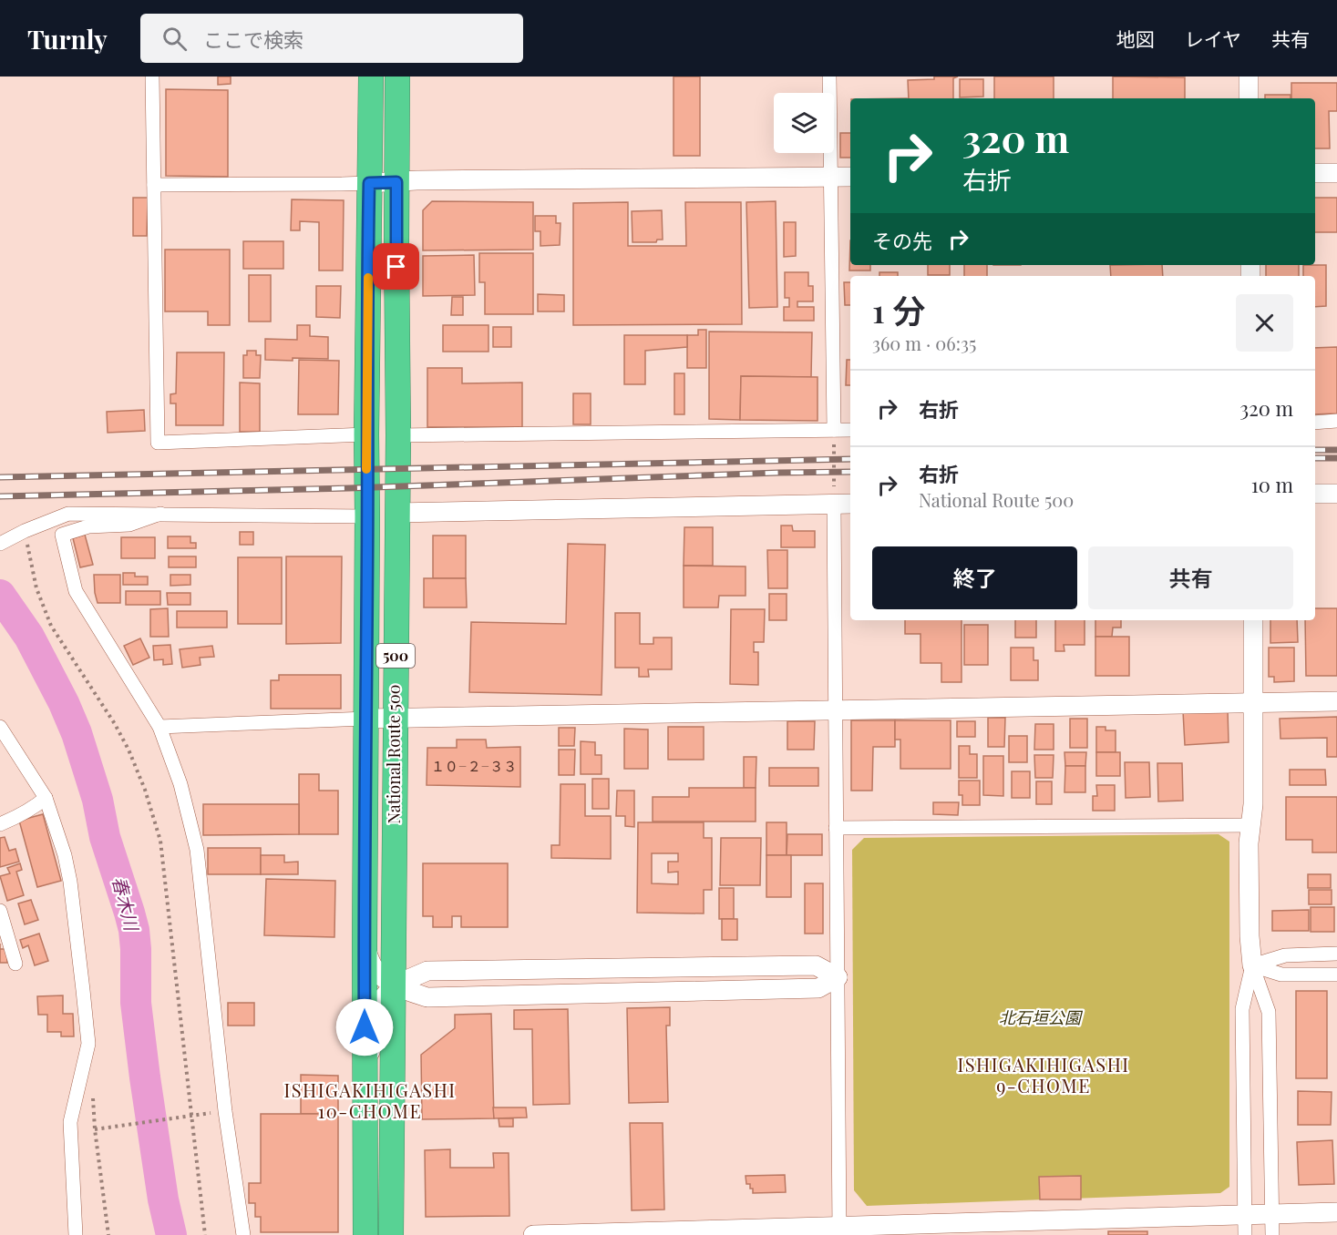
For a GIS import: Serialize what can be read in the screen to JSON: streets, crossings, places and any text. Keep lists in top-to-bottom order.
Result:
{
  "streets": {
    "highway": ["500", "National Route 500"]
  },
  "districts": ["ISHIGAKIHIGASHI 9-CHOME", "ISHIGAKIHIGASHI 10-CHOME"],
  "water": ["春木川"],
  "parks": ["北石垣公園"],
  "house_numbers": ["１０−２−３３"],
  "page": {
    "header": "Turnly",
    "search": "ここで検索",
    "nav": ["地図", "レイヤ", "共有"],
    "turn": ["320 m", "右折"],
    "then": "その先",
    "heading": ["1 分", "360 m · 06:35"],
    "list": [
      {
        "name": "右折",
        "value": "320 m"
      },
      {
        "name": "右折",
        "note": "National Route 500",
        "value": "10 m"
      }
    ],
    "buttons": ["終了", "共有"]
  }
}
